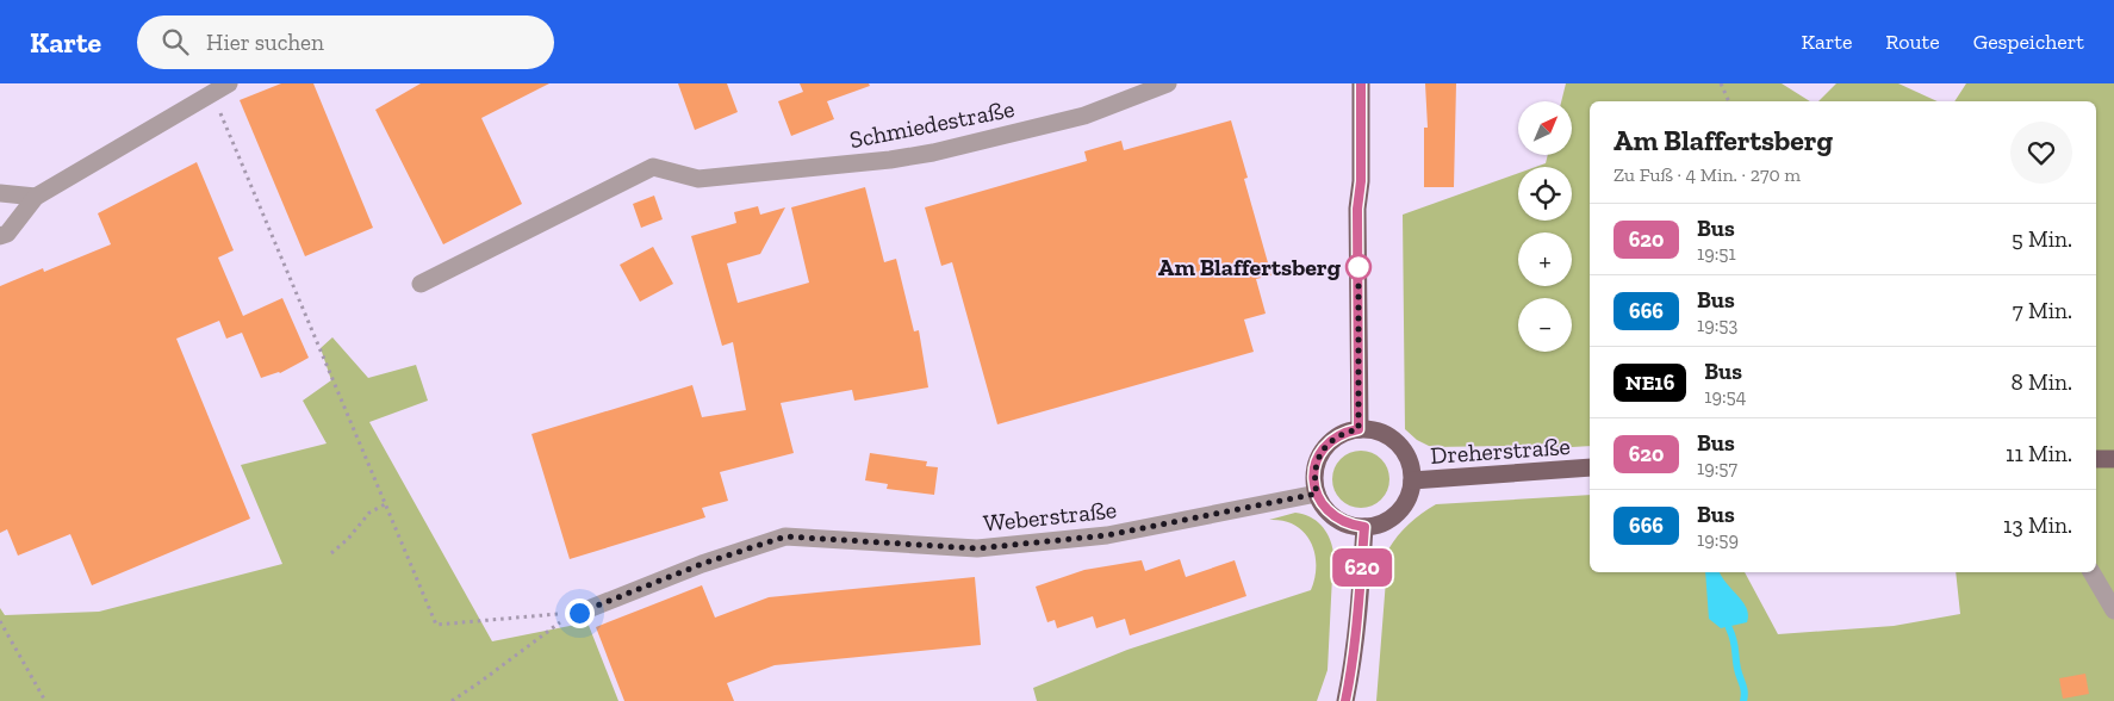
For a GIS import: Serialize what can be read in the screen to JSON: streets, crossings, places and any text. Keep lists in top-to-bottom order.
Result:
{
  "streets": {
    "main road": ["Dreherstraße"],
    "street": ["Schmiedestraße", "Weberstraße"]
  },
  "crossings": [
    ["Dreherstraße", "Weberstraße"]
  ],
  "places": ["Am Blaffertsberg"],
  "lines": ["bus line 620"],
  "north": "top right",
  "page": {
    "header": "Karte",
    "search": "Hier suchen",
    "nav": ["Karte", "Route", "Gespeichert"],
    "on_map": "620",
    "map_buttons": ["+", "−"],
    "heading": ["Am Blaffertsberg", "Zu Fuß · 4 Min. · 270 m"],
    "list": [
      {
        "mark": "620",
        "name": "Bus",
        "note": "19:51",
        "value": "5 Min."
      },
      {
        "mark": "666",
        "name": "Bus",
        "note": "19:53",
        "value": "7 Min."
      },
      {
        "mark": "NE16",
        "name": "Bus",
        "note": "19:54",
        "value": "8 Min."
      },
      {
        "mark": "620",
        "name": "Bus",
        "note": "19:57",
        "value": "11 Min."
      },
      {
        "mark": "666",
        "name": "Bus",
        "note": "19:59",
        "value": "13 Min."
      }
    ]
  }
}
